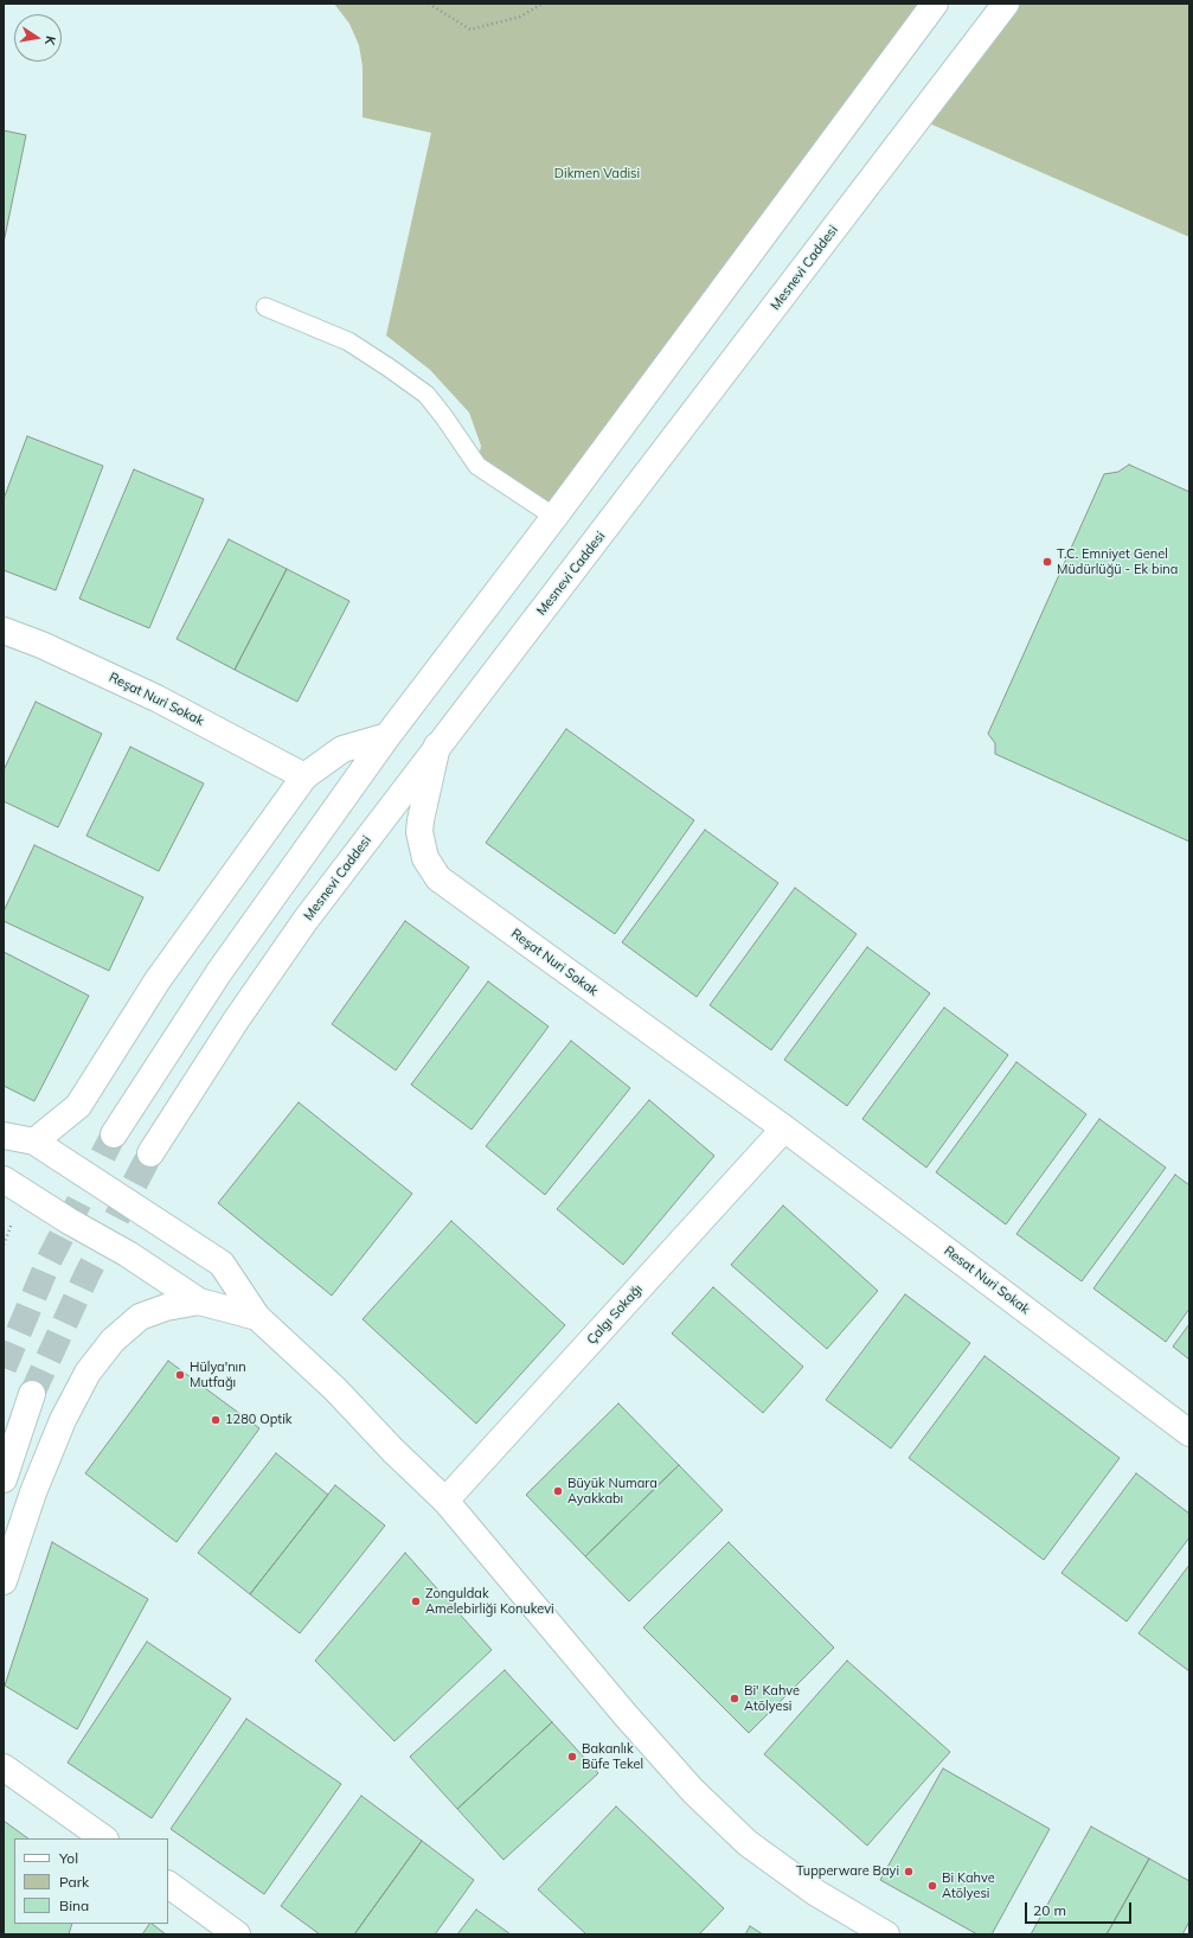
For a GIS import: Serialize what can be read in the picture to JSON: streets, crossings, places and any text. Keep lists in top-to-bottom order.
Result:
{
  "streets": {
    "main road": [
      "Mesnevi Caddesi",
      "Reşat Nuri Sokak",
      "Resat Nuri Sokak",
      "Çalgı Sokağı"
    ]
  },
  "crossings": [
    ["Mesnevi Caddesi", "Reşat Nuri Sokak"],
    ["Reşat Nuri Sokak", "Resat Nuri Sokak"],
    ["Reşat Nuri Sokak", "Çalgı Sokağı"],
    ["Resat Nuri Sokak", "Çalgı Sokağı"]
  ],
  "parks": ["Dikmen Vadisi"],
  "places": [
    "T.C. Emniyet Genel Müdürlüğü - Ek bina",
    "Hülya'nın Mutfağı",
    "1280 Optik",
    "Büyük Numara Ayakkabı",
    "Zonguldak Amelebirliği Konukevi",
    "Bi' Kahve Atölyesi",
    "Bakanlık Büfe Tekel",
    "Tupperware Bayi",
    "Bi Kahve Atölyesi"
  ],
  "legend": ["Yol", "Park", "Bina"],
  "scale_bar": "20 m",
  "north": "right"
}
